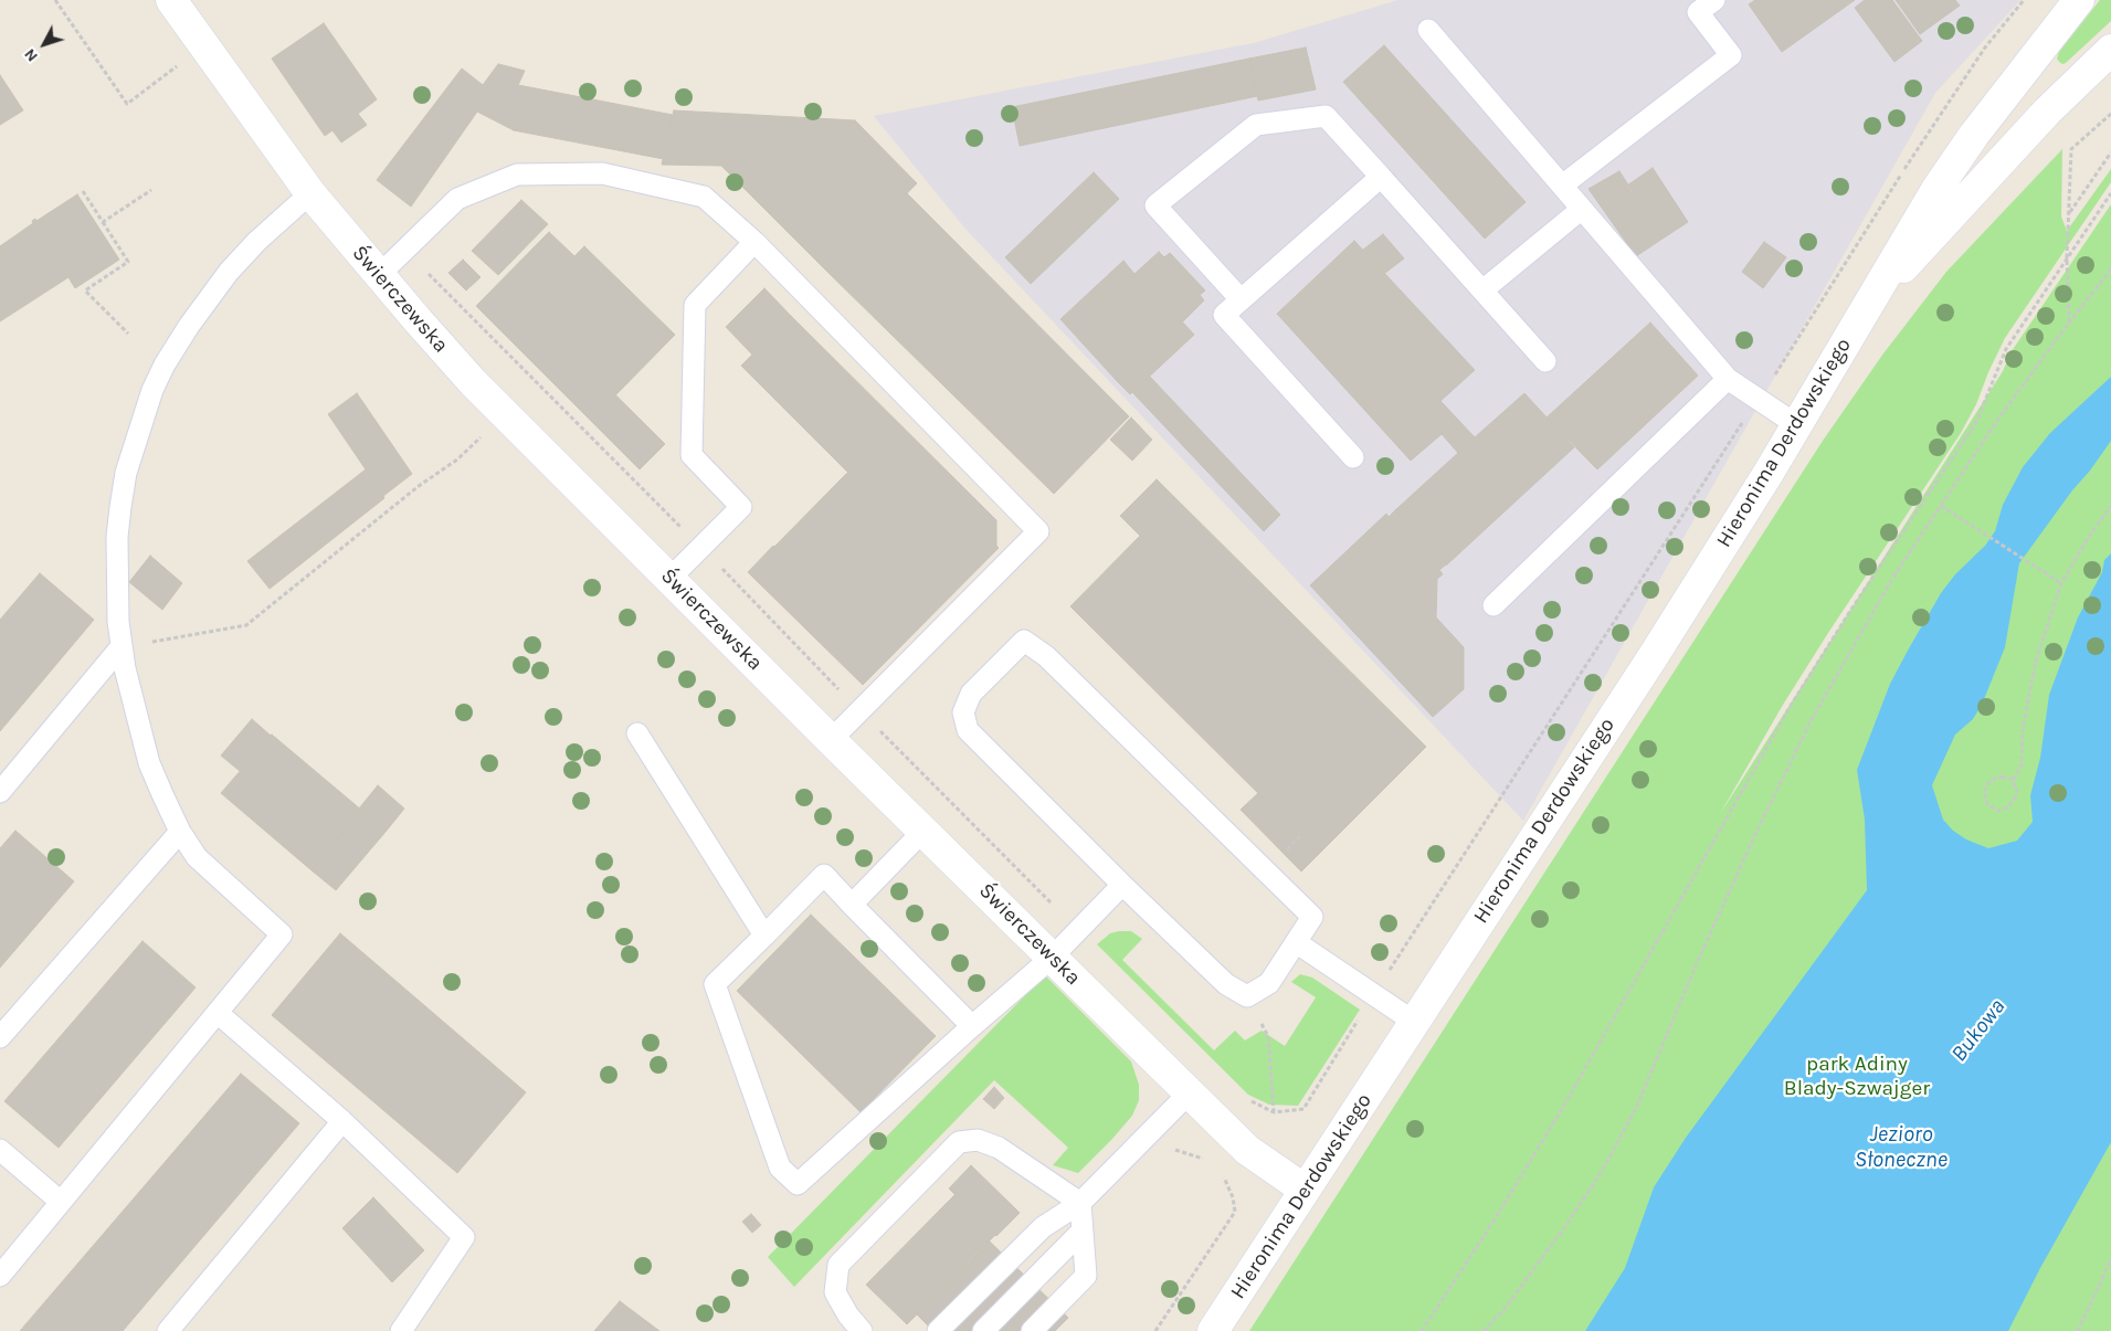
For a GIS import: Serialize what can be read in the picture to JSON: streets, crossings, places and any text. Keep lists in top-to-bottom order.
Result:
{
  "streets": {
    "main road": ["Świerczewska", "Hieronima Derdowskiego"]
  },
  "crossings": [
    ["Świerczewska", "Hieronima Derdowskiego"]
  ],
  "water": ["Bukowa", "Jezioro Słoneczne"],
  "parks": ["park Adiny Blady-Szwajger"],
  "north": "bottom left"
}
